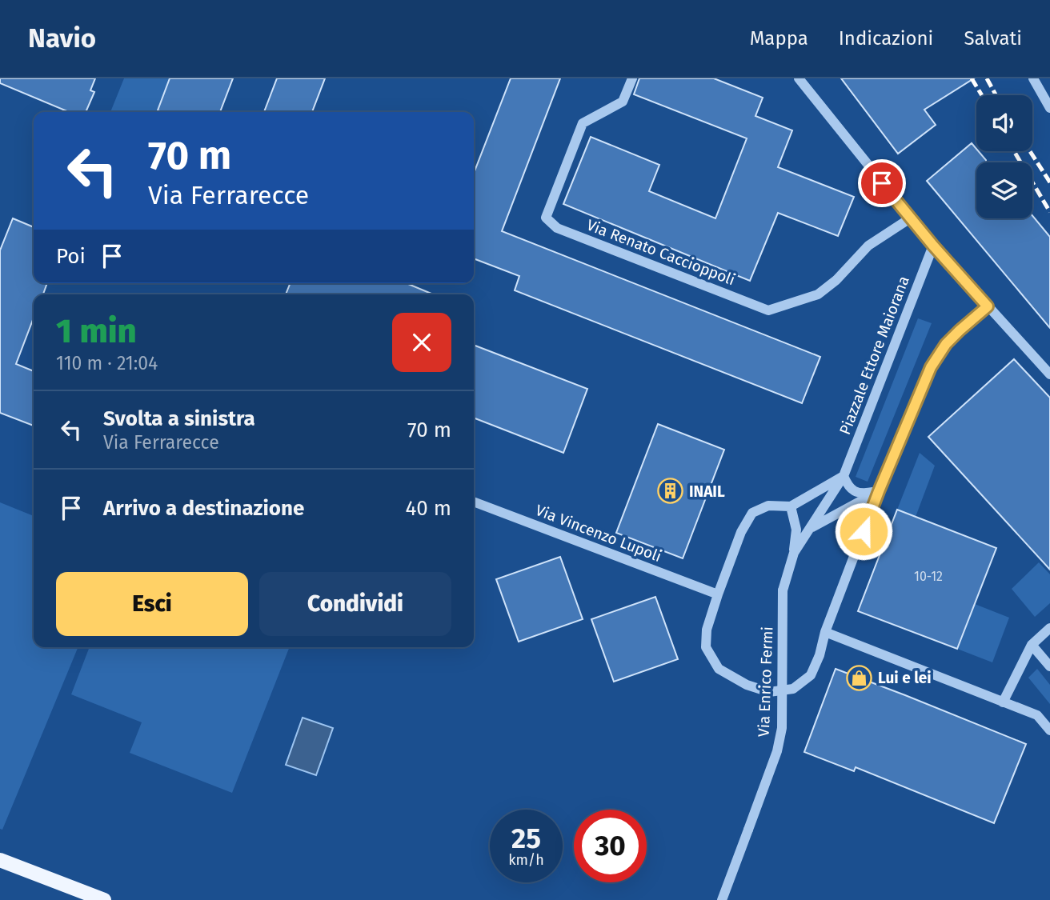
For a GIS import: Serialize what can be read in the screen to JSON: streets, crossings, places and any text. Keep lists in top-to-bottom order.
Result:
{
  "streets": {
    "street": [
      "Via Renato Caccioppoli",
      "Piazzale Ettore Maiorana",
      "Via Vincenzo Lupoli",
      "Via Enrico Fermi"
    ]
  },
  "crossings": [
    ["Piazzale Ettore Maiorana", "Via Enrico Fermi"]
  ],
  "places": {
    "building": ["INAIL"],
    "shop": ["Lui e lei"]
  },
  "house_numbers": ["10-12"],
  "page": {
    "header": "Navio",
    "nav": ["Mappa", "Indicazioni", "Salvati"],
    "turn": ["70 m", "Via Ferrarecce"],
    "then": "Poi",
    "heading": ["1 min", "110 m · 21:04"],
    "list": [
      {
        "name": "Svolta a sinistra",
        "note": "Via Ferrarecce",
        "value": "70 m"
      },
      {
        "name": "Arrivo a destinazione",
        "value": "40 m"
      }
    ],
    "buttons": ["Esci", "Condividi"],
    "speed": "25 km/h",
    "limit": "30"
  }
}
